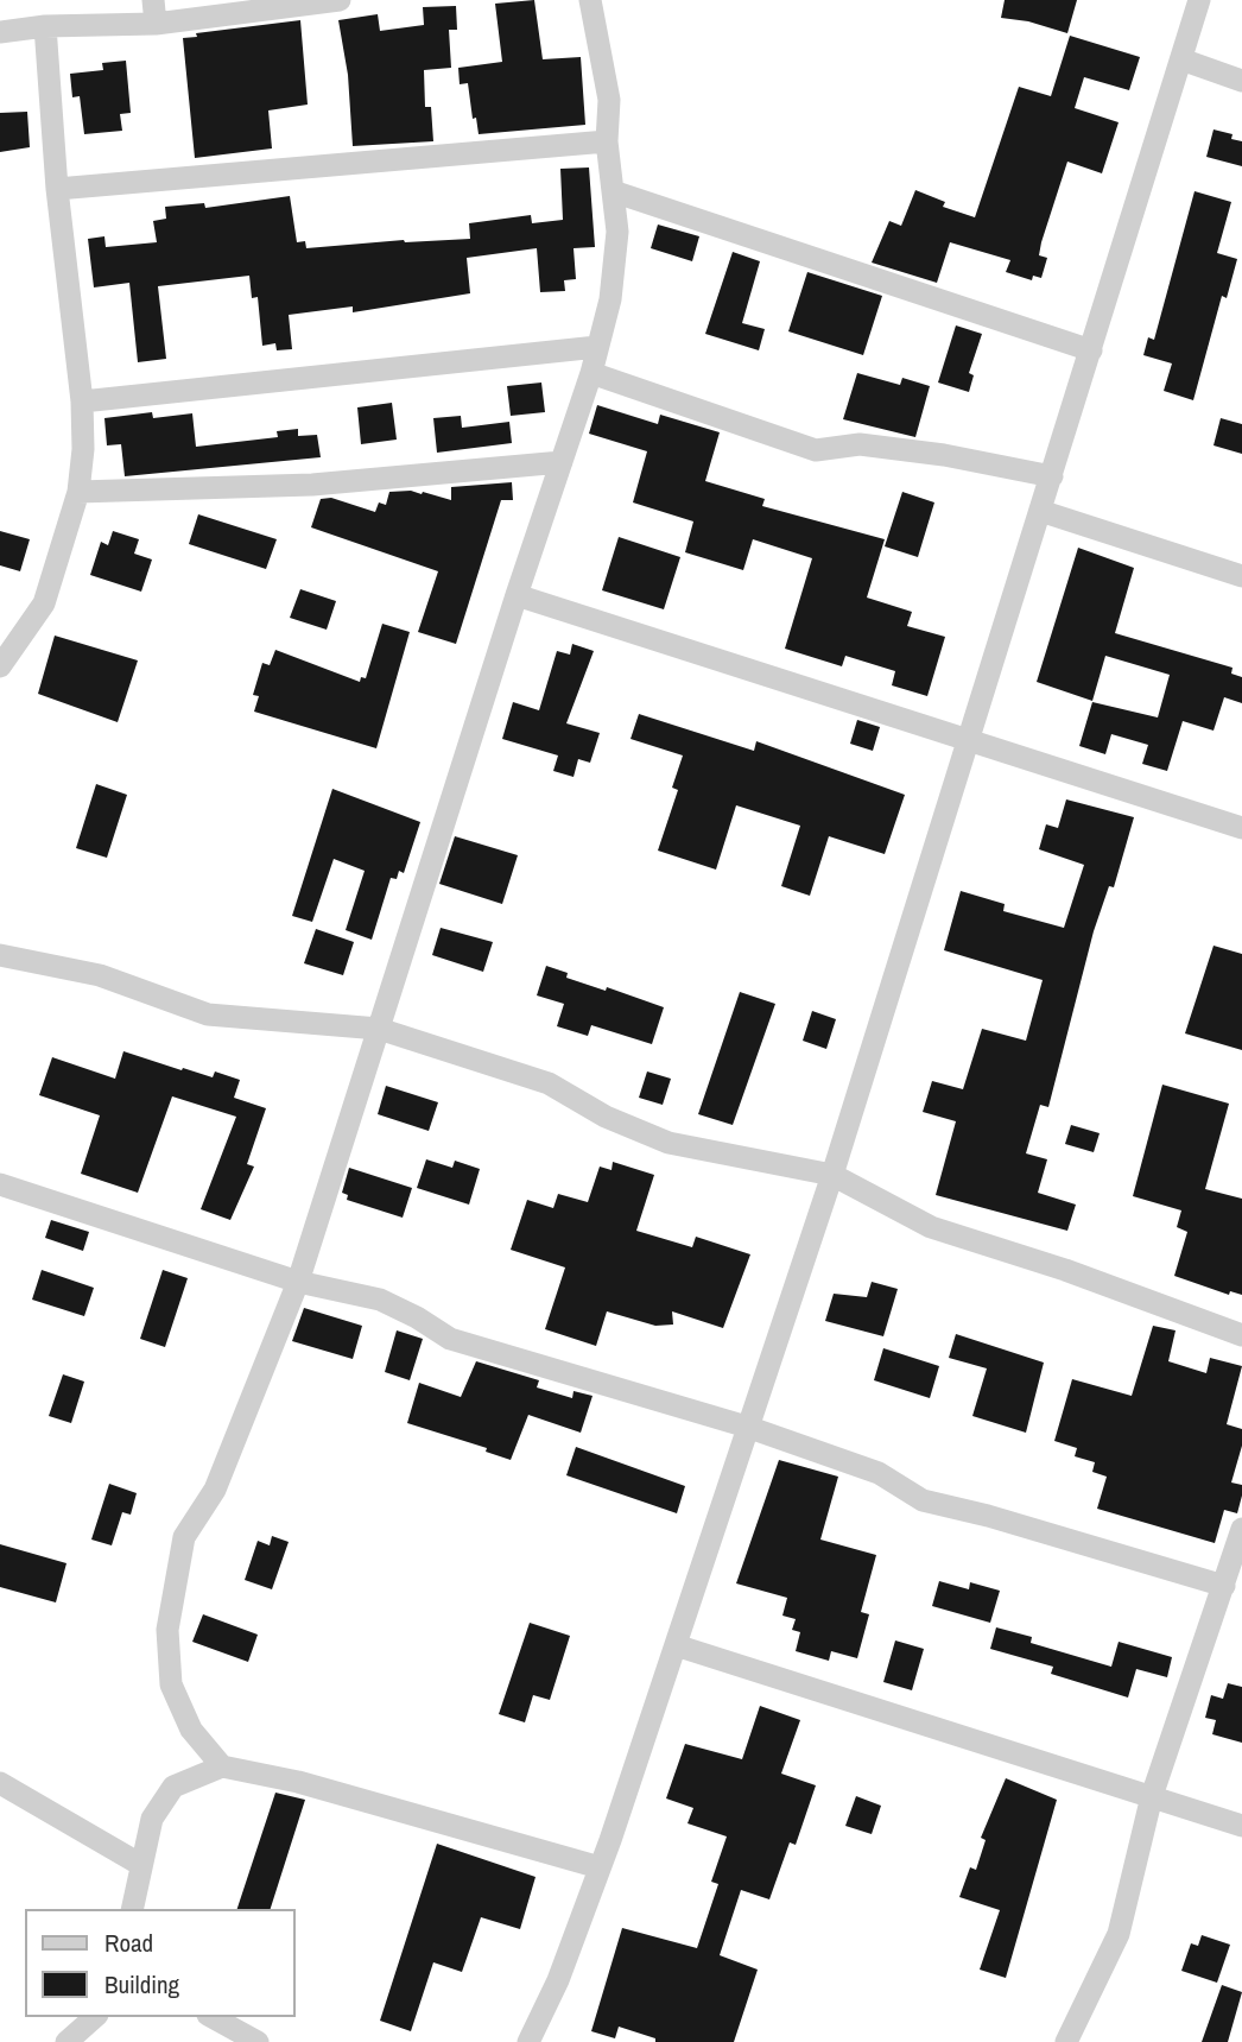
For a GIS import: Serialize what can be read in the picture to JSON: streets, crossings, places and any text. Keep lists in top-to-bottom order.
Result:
{
  "legend": ["Road", "Building"]
}
